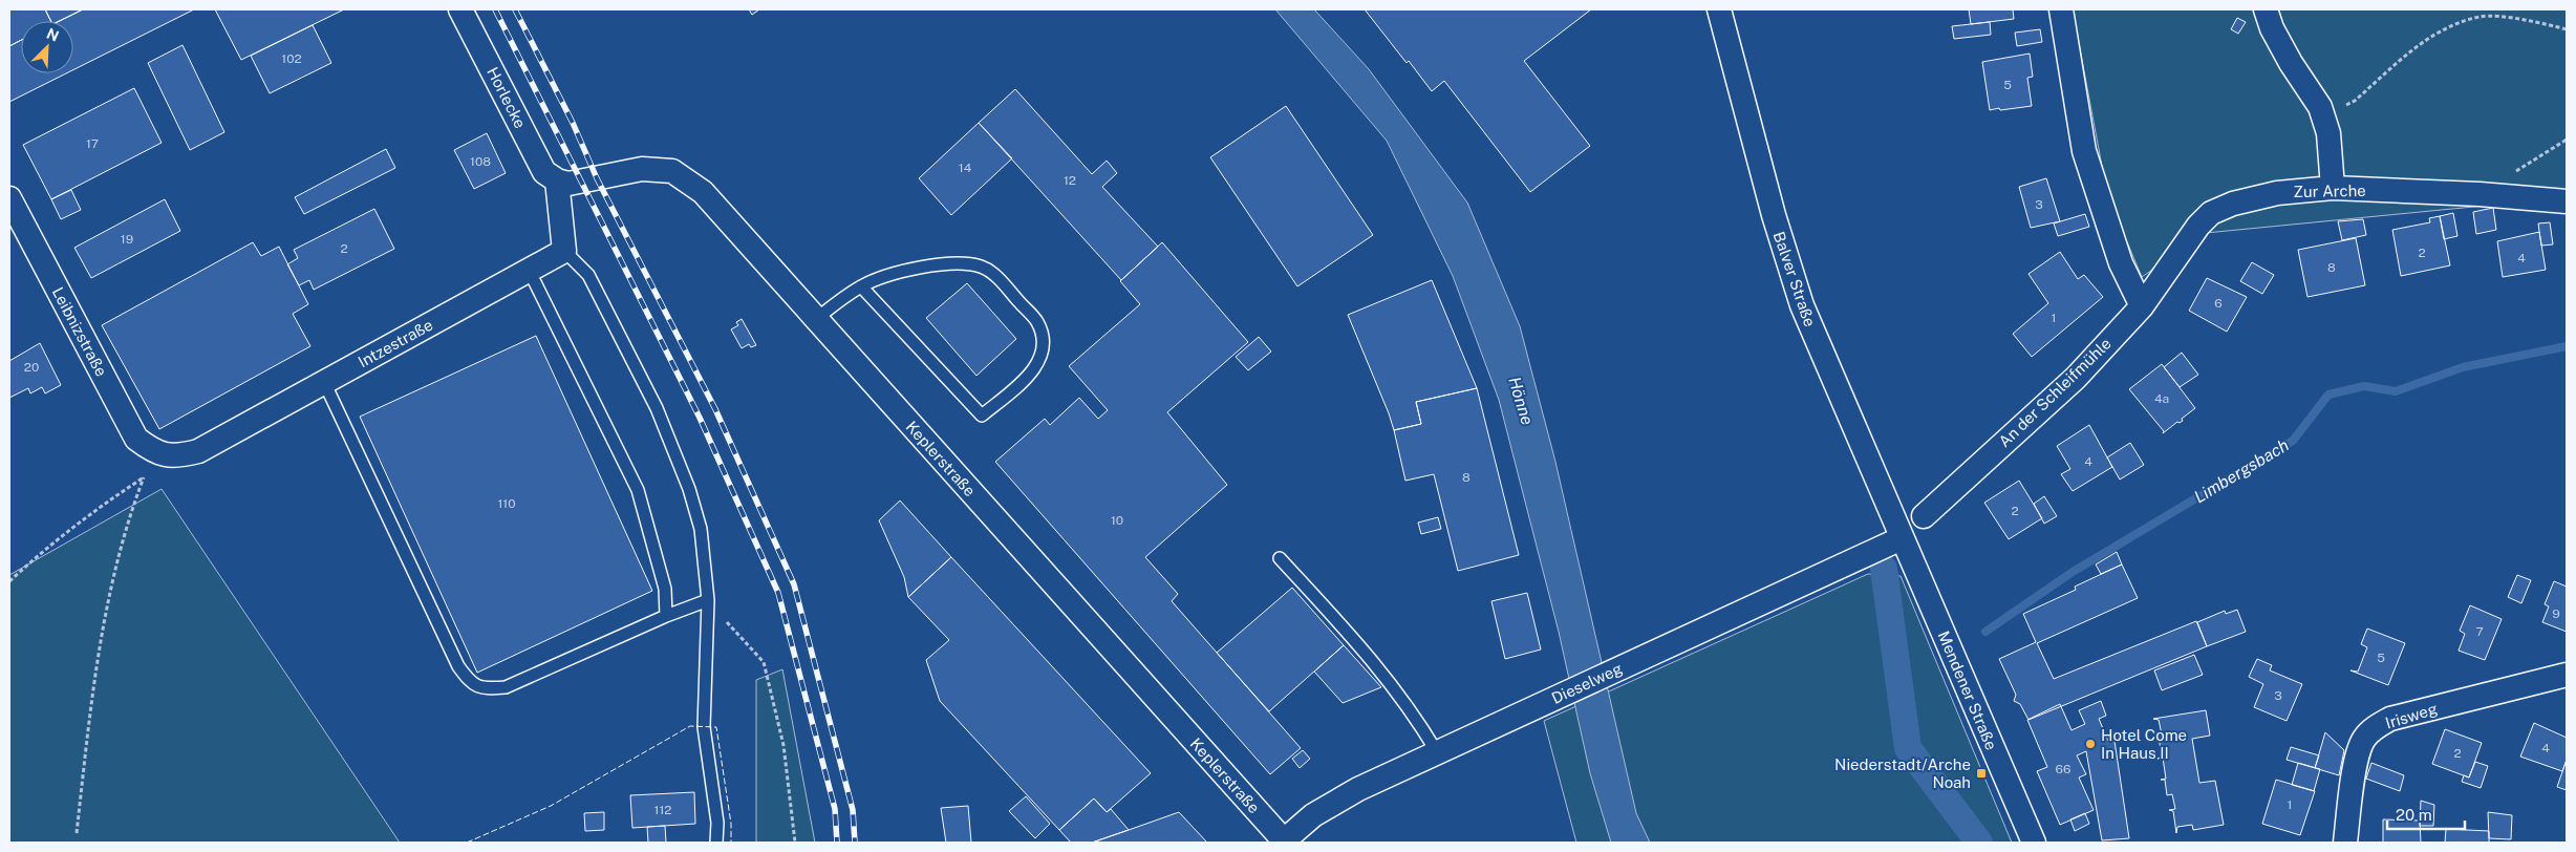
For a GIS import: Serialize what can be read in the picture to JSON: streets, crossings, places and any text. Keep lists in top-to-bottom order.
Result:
{
  "streets": {
    "street": [
      "Horlecke",
      "Zur Arche",
      "Balver Straße",
      "Leibnizstraße",
      "Intzestraße",
      "An der Schleifmühle",
      "Keplerstraße",
      "Dieselweg",
      "Mendener Straße",
      "Irisweg"
    ]
  },
  "crossings": [
    ["Horlecke", "Keplerstraße"],
    ["Zur Arche", "An der Schleifmühle"],
    ["Balver Straße", "Dieselweg"],
    ["Balver Straße", "Mendener Straße"],
    ["Leibnizstraße", "Intzestraße"],
    ["Keplerstraße", "Dieselweg"],
    ["Dieselweg", "Mendener Straße"]
  ],
  "water": ["Hönne", "Limbergsbach"],
  "places": {
    "other": ["Hotel Come In Haus II"],
    "transit": ["Niederstadt/Arche Noah"]
  },
  "house_numbers": [
    "102",
    "5",
    "17",
    "108",
    "14",
    "12",
    "3",
    "19",
    "2",
    "2",
    "4",
    "8",
    "6",
    "1",
    "20",
    "4a",
    "4",
    "8",
    "110",
    "2",
    "10",
    "9",
    "7",
    "5",
    "3",
    "4",
    "2",
    "66",
    "1",
    "112"
  ],
  "scale_bar": "20 m",
  "north": "top right"
}
